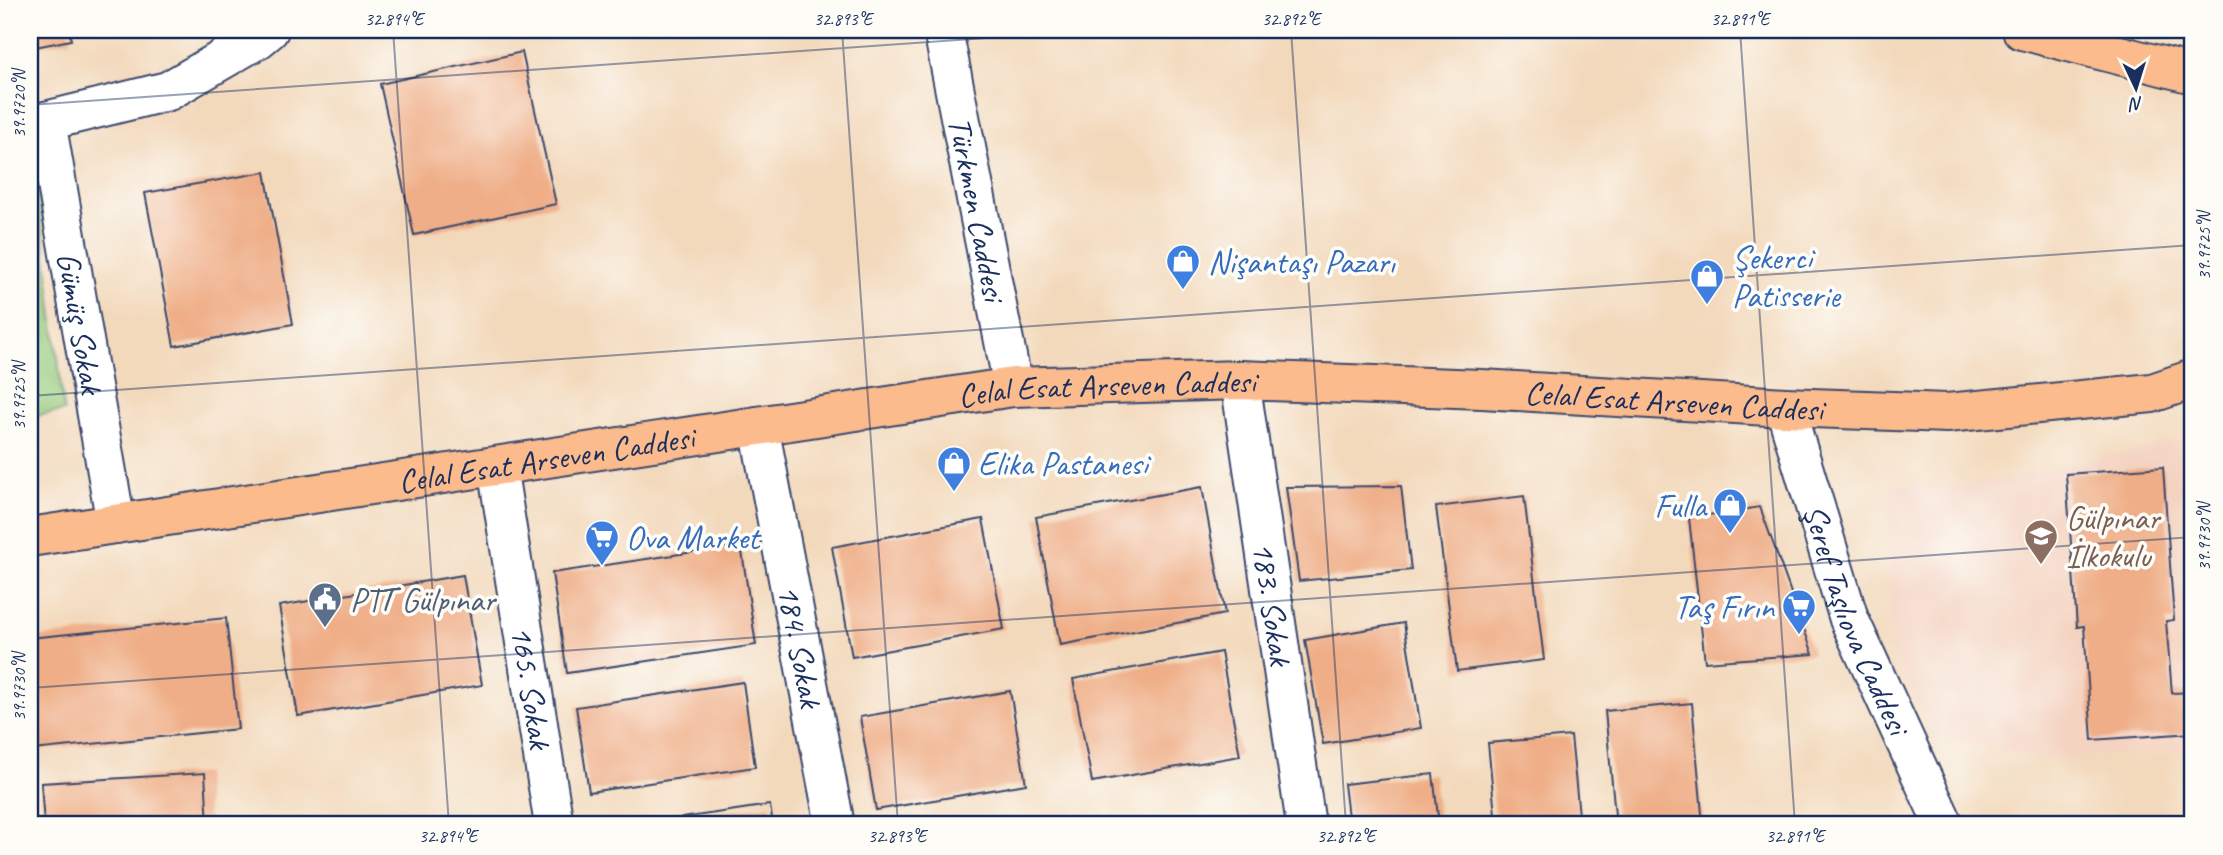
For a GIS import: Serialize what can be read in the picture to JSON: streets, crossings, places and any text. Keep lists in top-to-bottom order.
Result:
{
  "streets": {
    "main road": ["Celal Esat Arseven Caddesi"],
    "street": [
      "Türkmen Caddesi",
      "Gümüş Sokak",
      "183. Sokak",
      "Şeref Taşlıova Caddesi",
      "184. Sokak",
      "165. Sokak"
    ]
  },
  "crossings": [
    ["Türkmen Caddesi", "Celal Esat Arseven Caddesi"],
    ["Gümüş Sokak", "Celal Esat Arseven Caddesi"],
    ["Celal Esat Arseven Caddesi", "183. Sokak"],
    ["Celal Esat Arseven Caddesi", "Şeref Taşlıova Caddesi"],
    ["Celal Esat Arseven Caddesi", "184. Sokak"],
    ["Celal Esat Arseven Caddesi", "165. Sokak"]
  ],
  "places": {
    "shop": [
      "Nişantaşı Pazarı",
      "Şekerci Patisserie",
      "Elika Pastanesi",
      "Fulla"
    ],
    "school or university": ["Gülpınar İlkokulu"],
    "supermarket": ["Ova Market", "Taş Fırın"],
    "public building": ["PTT Gülpınar"]
  },
  "north": "bottom",
  "coordinates": [
    "32.894°E",
    "32.893°E",
    "32.892°E",
    "32.891°E",
    "39.9720°N",
    "39.9725°N",
    "39.9730°N"
  ]
}
